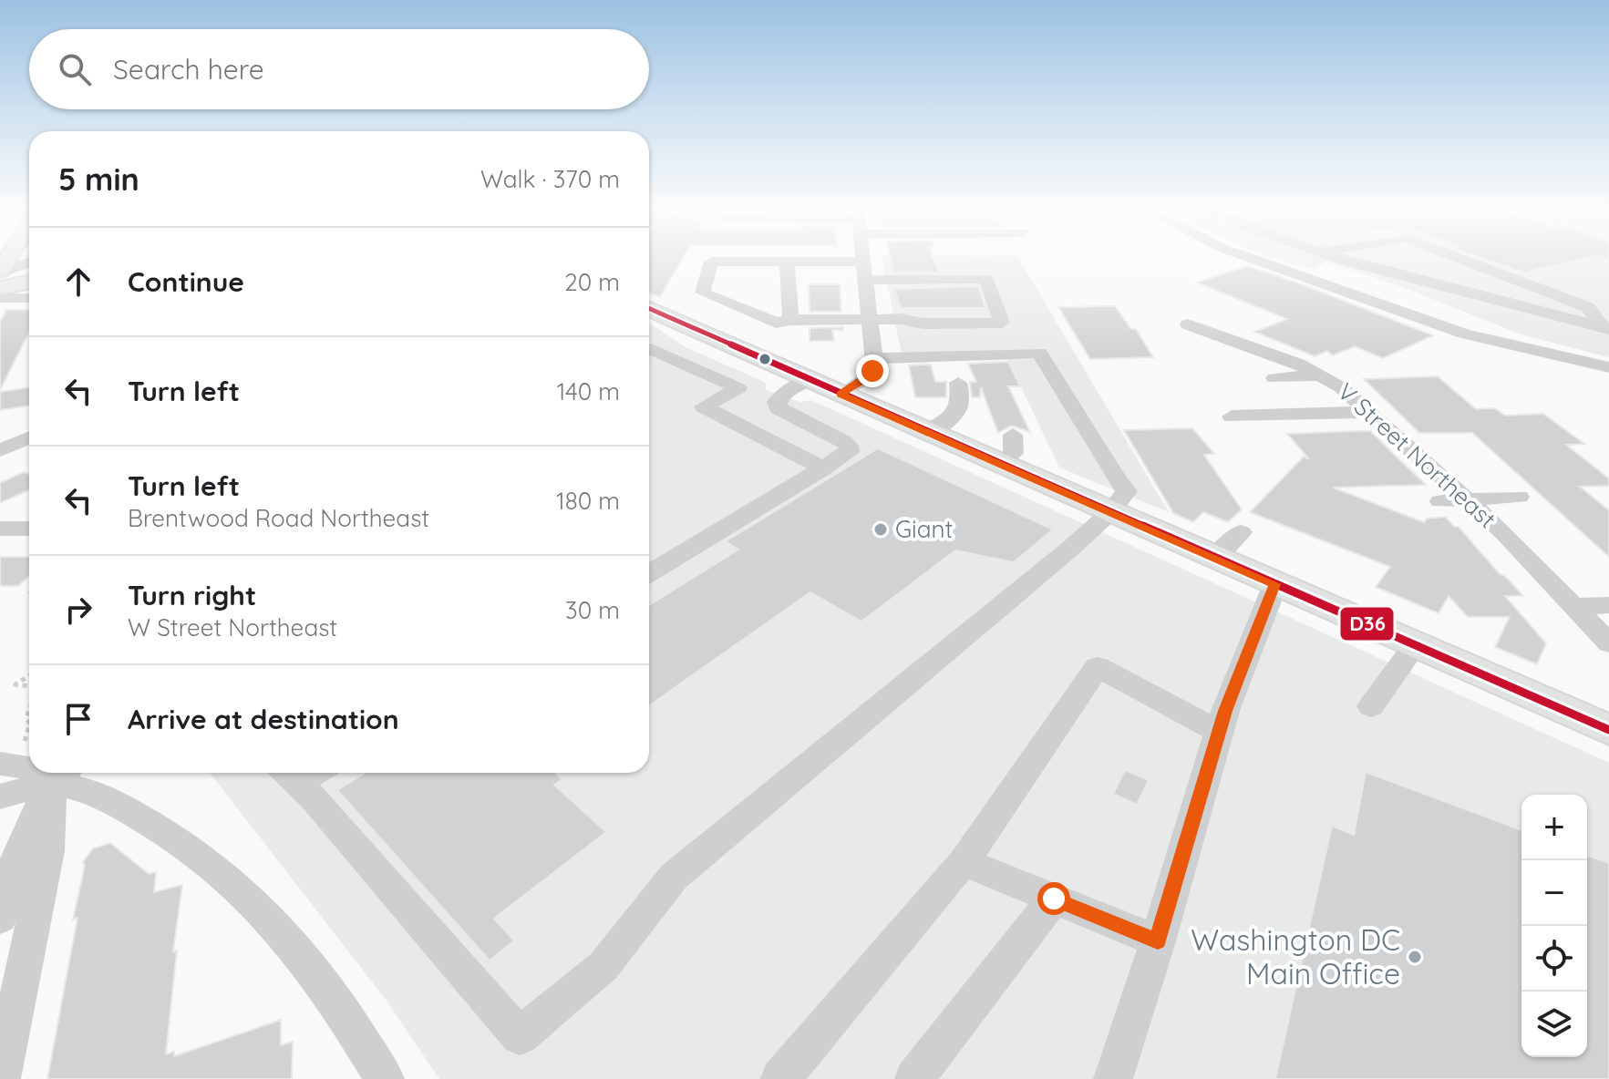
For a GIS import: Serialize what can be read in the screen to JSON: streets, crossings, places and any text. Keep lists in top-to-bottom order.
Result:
{
  "streets": {
    "street": ["V Street Northeast"]
  },
  "places": ["Giant", "Washington DC Main Office"],
  "lines": ["transit line D36"],
  "page": {
    "search": "Search here",
    "heading": ["5 min", "Walk · 370 m"],
    "list": [
      ["Continue", "20 m"],
      ["Turn left", "140 m"],
      ["Turn left", "Brentwood Road Northeast", "180 m"],
      ["Turn right", "W Street Northeast", "30 m"],
      "Arrive at destination"
    ],
    "map_buttons": ["+", "−"]
  }
}
